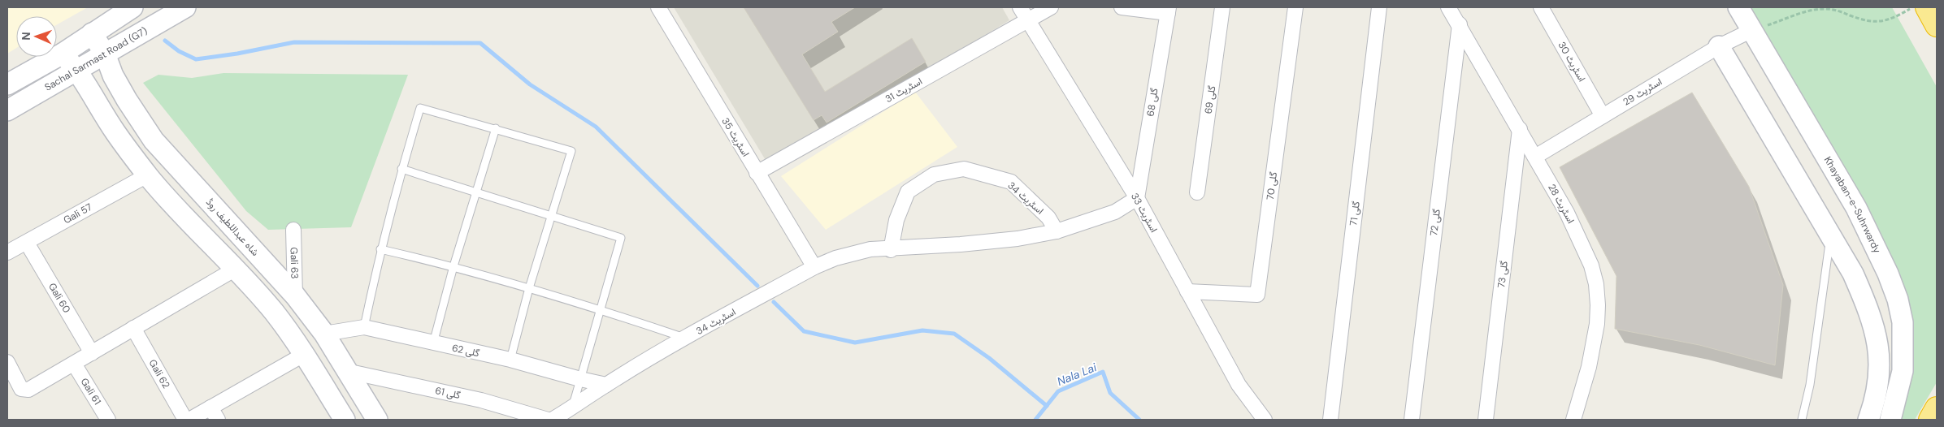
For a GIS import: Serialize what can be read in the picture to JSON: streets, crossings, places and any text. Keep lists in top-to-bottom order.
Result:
{
  "streets": {
    "street": [
      "Sachal Sarmast Road (G7)",
      "اسٹریٹ 30",
      "اسٹریٹ 31",
      "اسٹریٹ 29",
      "گلی 69",
      "گلی 68",
      "اسٹریٹ 35",
      "گلی 70",
      "اسٹریٹ 34",
      "اسٹریٹ 28",
      "Khayaban-e-Suhrwardy",
      "اسٹریٹ 33",
      "گلی 71",
      "Gali 57",
      "گلی 72",
      "شاہ عبداللطیف روڈ",
      "Gali 63",
      "گلی 73",
      "Gali 60",
      "گلی 62",
      "Gali 62",
      "Gali 61",
      "گلی 61"
    ]
  },
  "crossings": [
    ["Sachal Sarmast Road (G7)", "شاہ عبداللطیف روڈ"],
    ["اسٹریٹ 30", "اسٹریٹ 29"],
    ["اسٹریٹ 31", "اسٹریٹ 35"],
    ["اسٹریٹ 31", "اسٹریٹ 33"],
    ["اسٹریٹ 29", "اسٹریٹ 28"],
    ["اسٹریٹ 29", "Khayaban-e-Suhrwardy"],
    ["گلی 68", "اسٹریٹ 34"],
    ["گلی 68", "اسٹریٹ 33"],
    ["اسٹریٹ 35", "اسٹریٹ 34"],
    ["گلی 70", "اسٹریٹ 33"],
    ["اسٹریٹ 34", "اسٹریٹ 33"],
    ["اسٹریٹ 34", "گلی 62"],
    ["اسٹریٹ 28", "گلی 72"],
    ["اسٹریٹ 28", "گلی 73"],
    ["Gali 57", "Gali 60"],
    ["شاہ عبداللطیف روڈ", "Gali 63"],
    ["شاہ عبداللطیف روڈ", "گلی 62"],
    ["شاہ عبداللطیف روڈ", "گلی 61"]
  ],
  "water": ["Nala Lai"],
  "north": "left"
}
